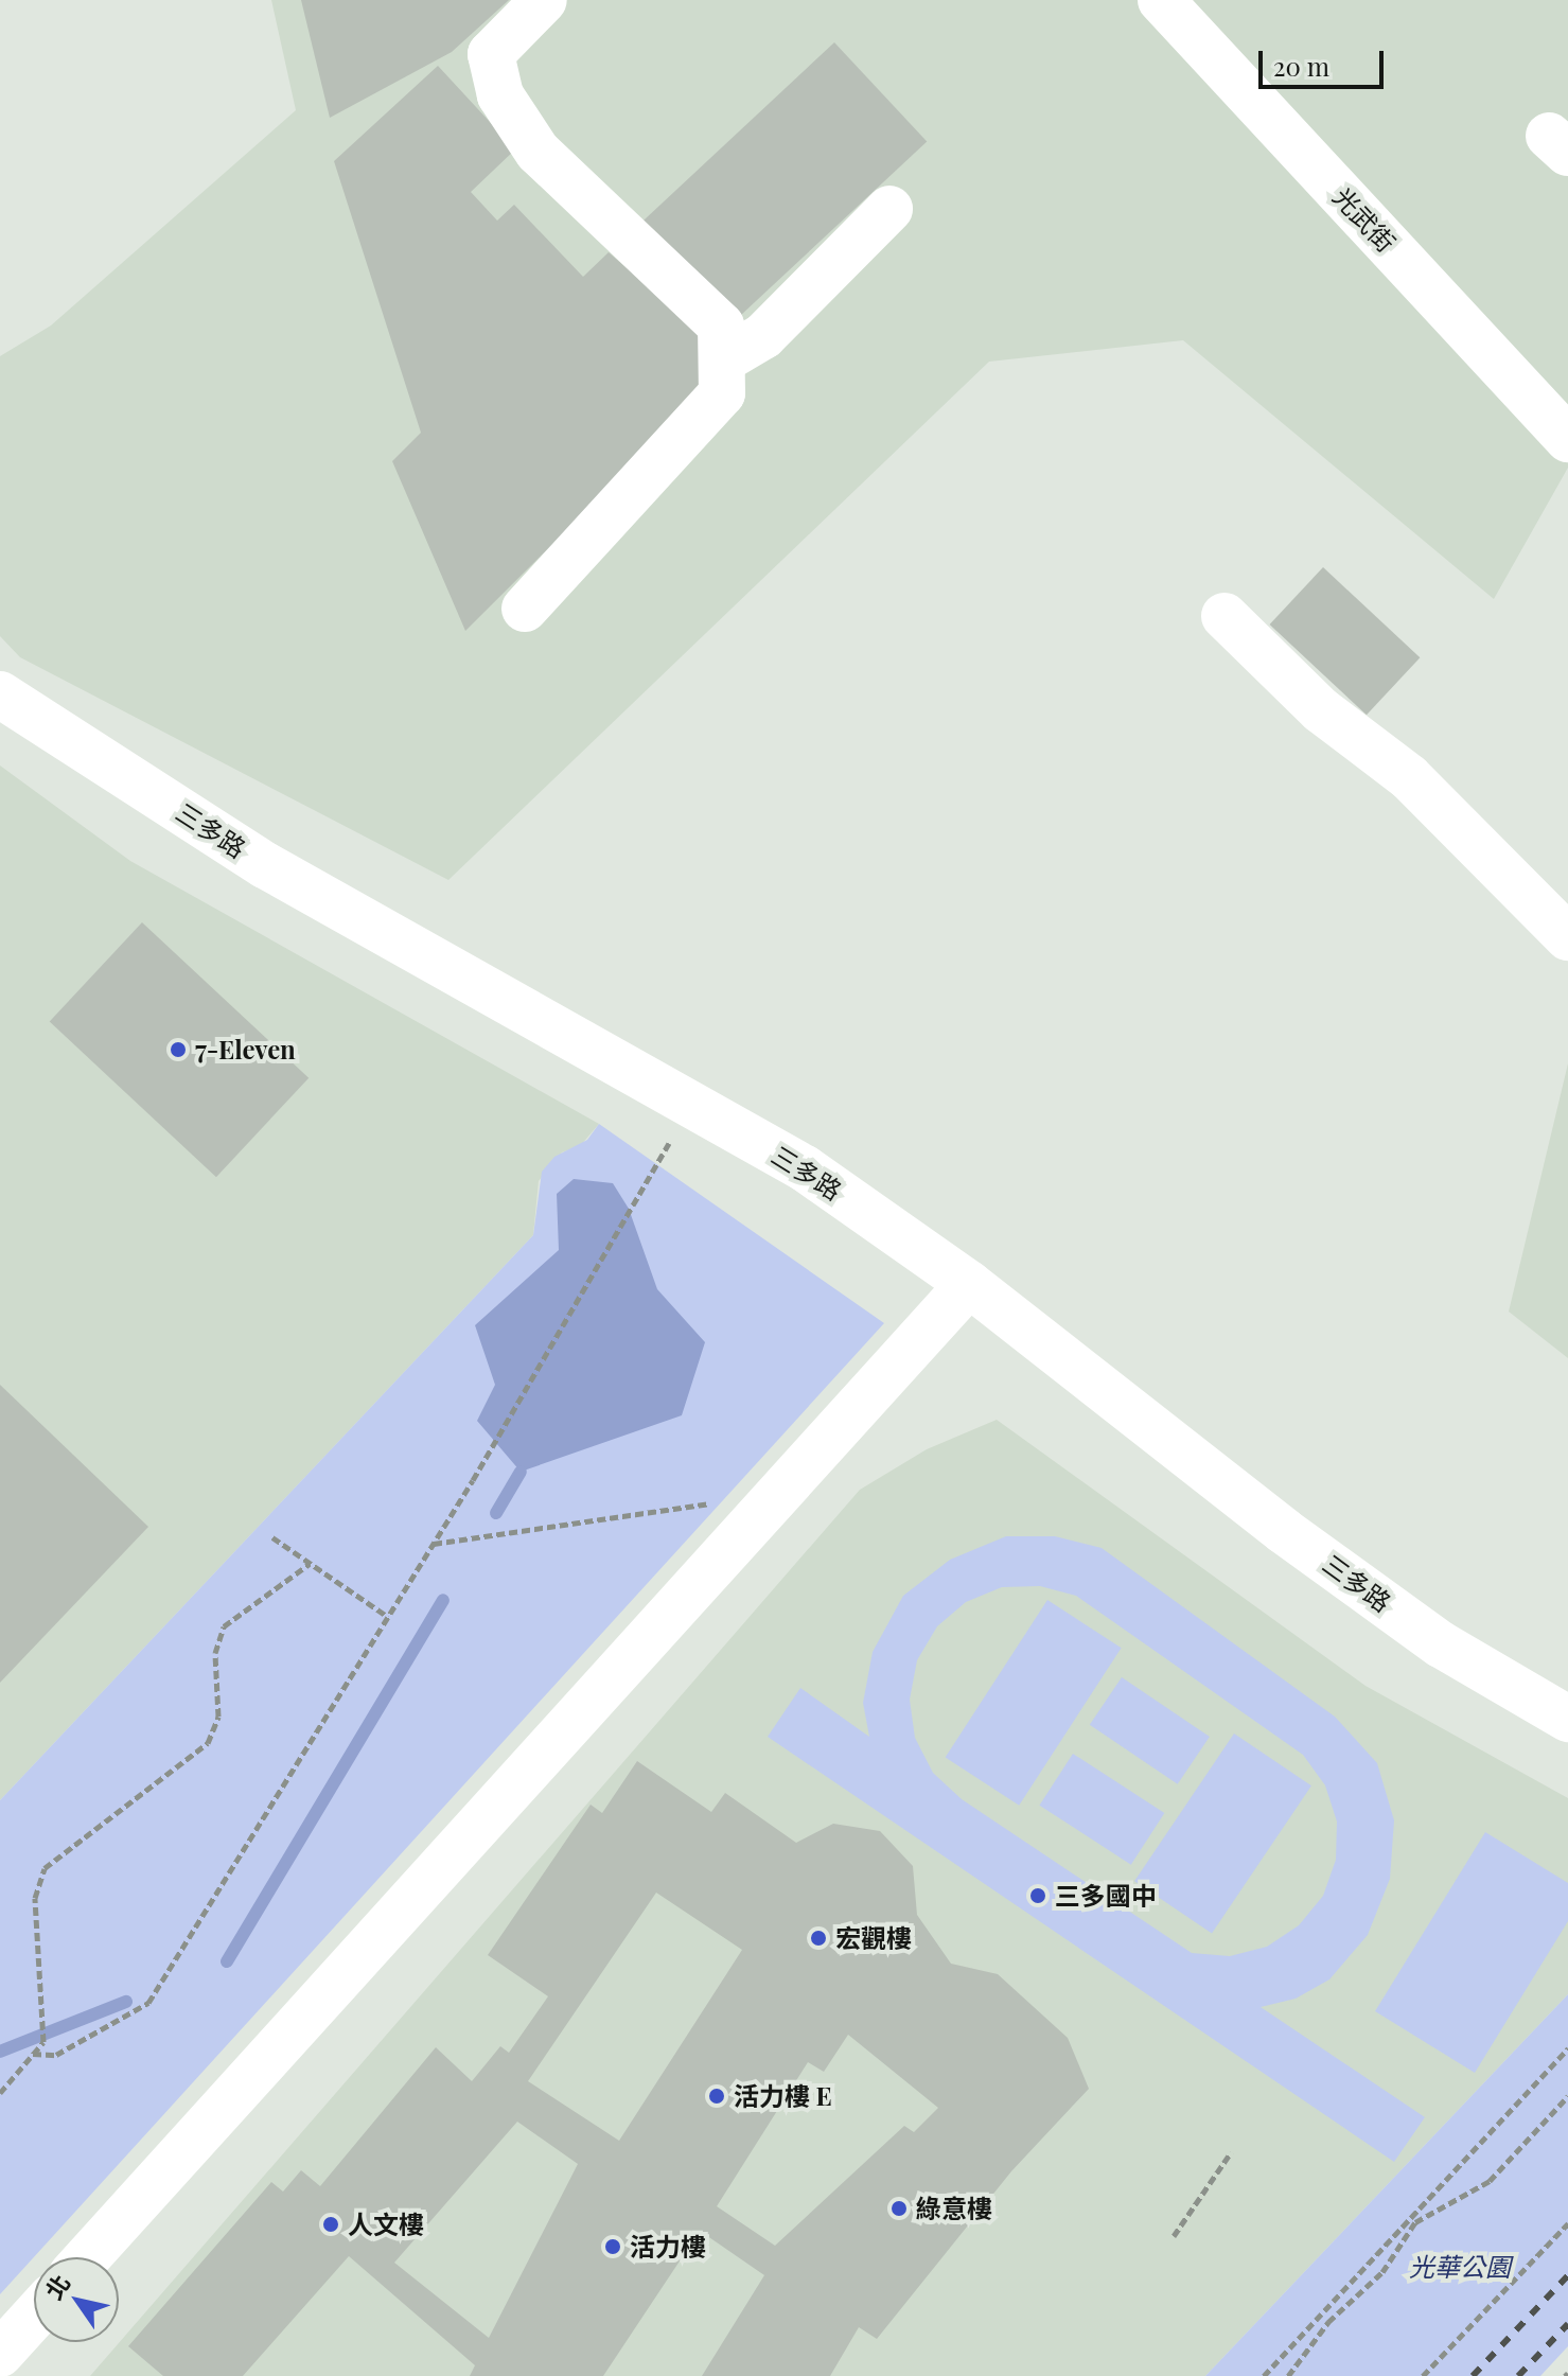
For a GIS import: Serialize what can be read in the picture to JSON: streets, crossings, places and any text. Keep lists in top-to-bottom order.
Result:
{
  "streets": {
    "street": ["光武街", "三多路"]
  },
  "parks": ["光華公園"],
  "places": [
    "7-Eleven",
    "三多國中",
    "宏觀樓",
    "活力樓 E",
    "綠意樓",
    "人文樓",
    "活力樓"
  ],
  "scale_bar": "20 m",
  "north": "top left"
}
